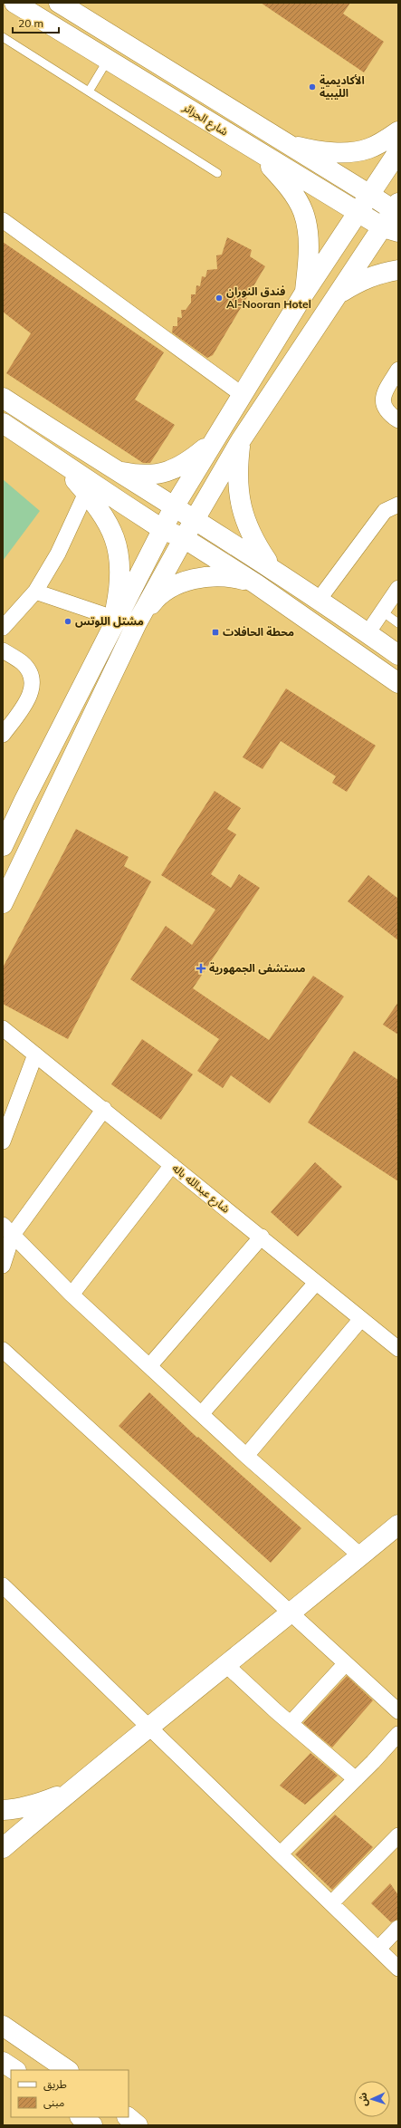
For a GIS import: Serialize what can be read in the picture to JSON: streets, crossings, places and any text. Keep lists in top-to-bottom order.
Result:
{
  "streets": {
    "main road": ["شارع الجزائر"],
    "street": ["شارع عبدالله باله"]
  },
  "places": {
    "other": ["الأكاديمية الليبية", "فندق النوران Al-Nooran Hotel", "مشتل اللوتس"],
    "transit": ["محطة الحافلات"],
    "health": ["مستشفى الجمهورية"]
  },
  "legend": ["طريق", "مبنى"],
  "scale_bar": "20 m",
  "north": "left"
}
